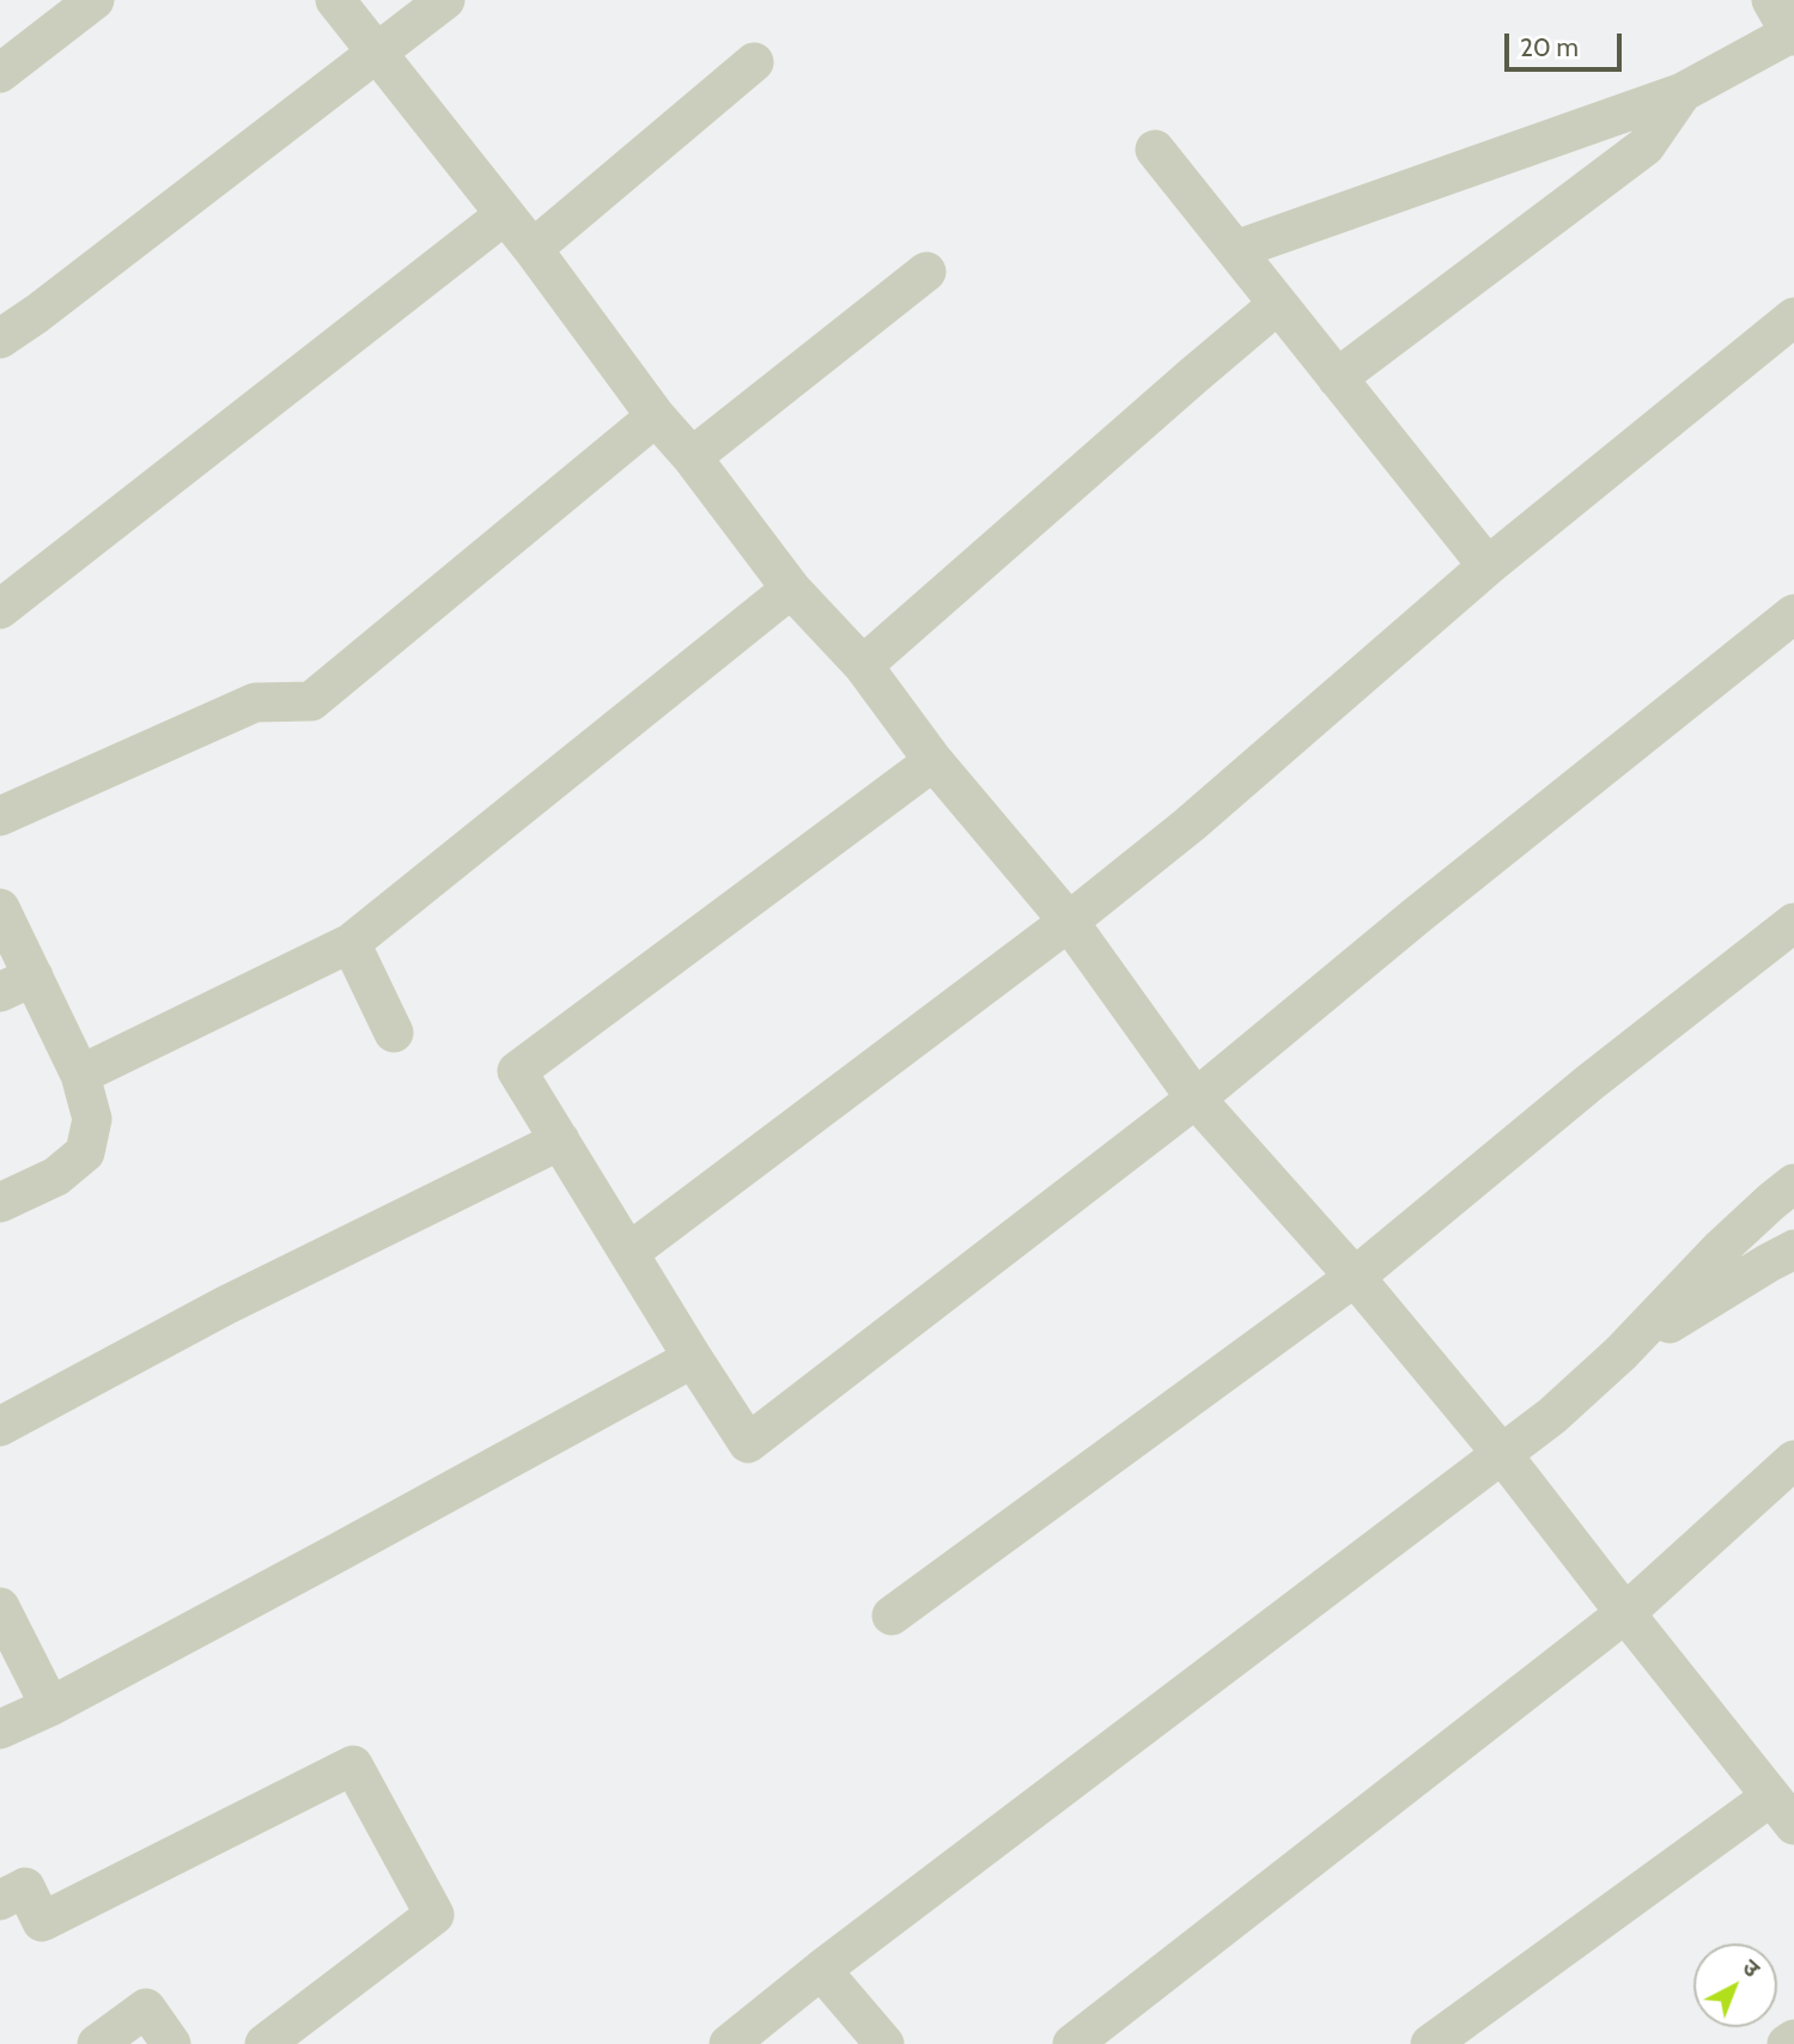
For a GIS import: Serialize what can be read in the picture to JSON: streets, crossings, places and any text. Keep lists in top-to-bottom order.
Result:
{
  "scale_bar": "20 m",
  "north": "top right"
}
